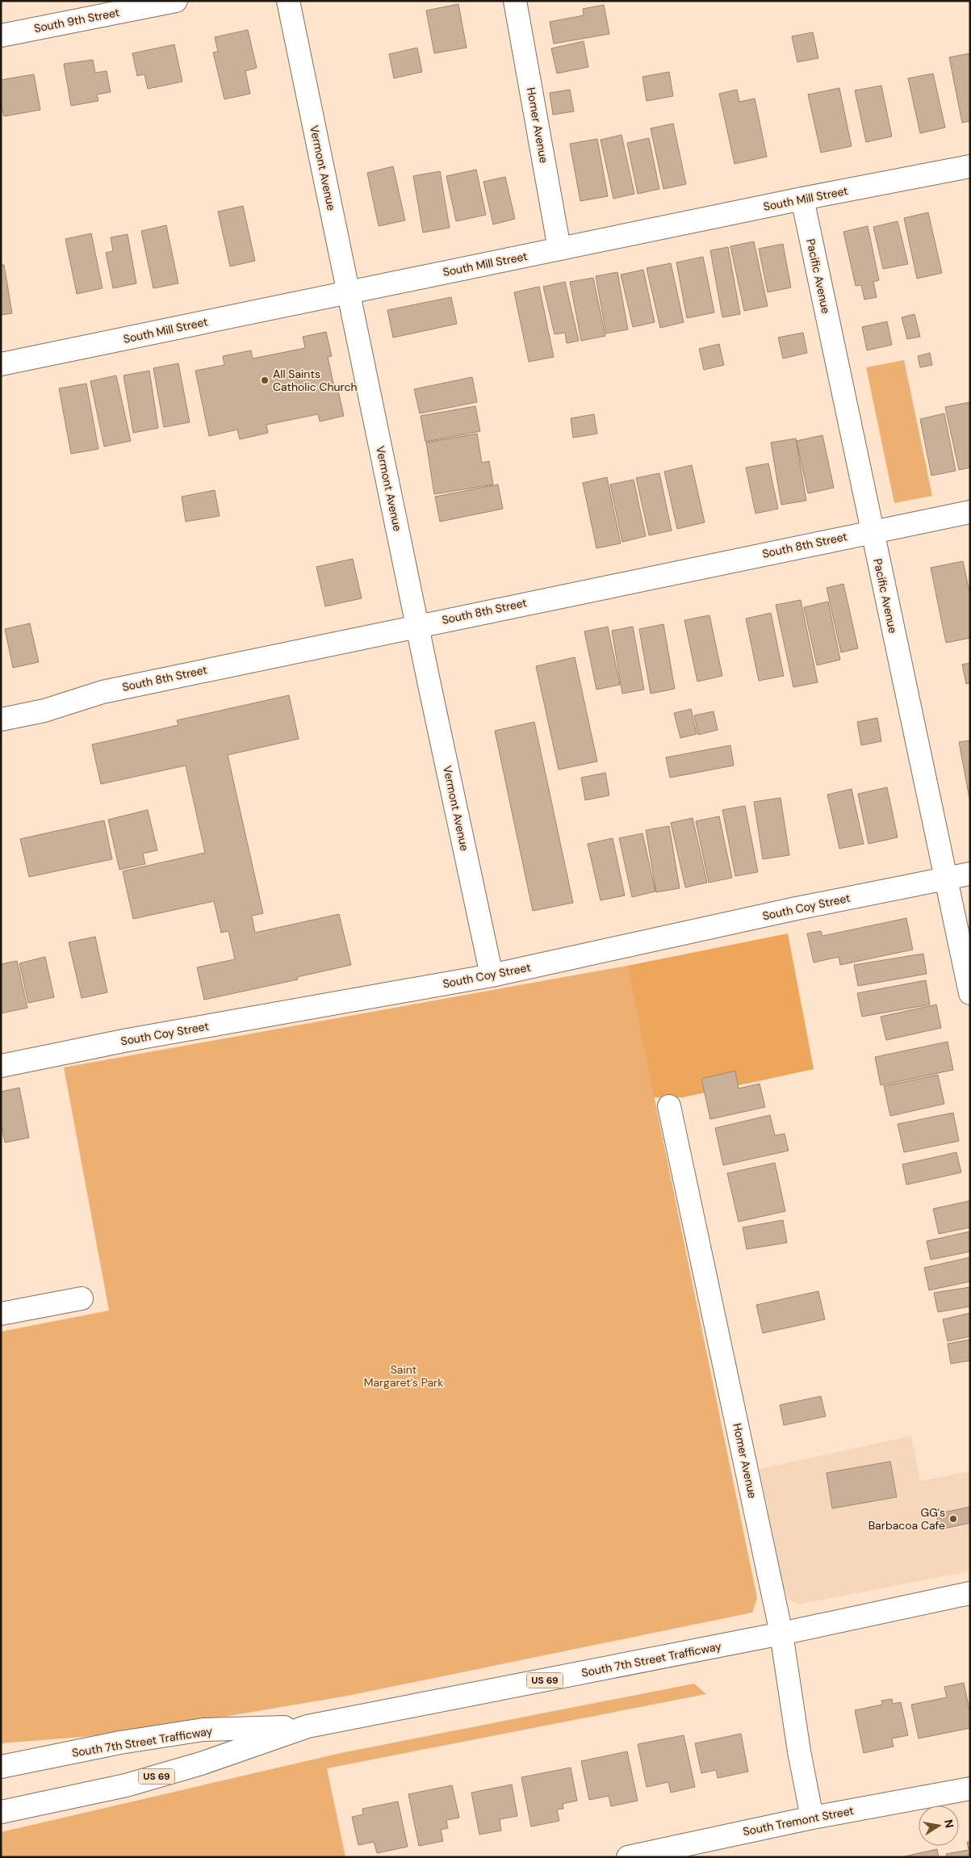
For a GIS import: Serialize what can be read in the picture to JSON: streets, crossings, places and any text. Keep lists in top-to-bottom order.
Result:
{
  "streets": {
    "street": [
      "South 9th Street",
      "Homer Avenue",
      "Vermont Avenue",
      "South Mill Street",
      "Pacific Avenue",
      "South 8th Street",
      "South Coy Street",
      "South 7th Street Trafficway",
      "US 69",
      "South Tremont Street"
    ]
  },
  "crossings": [
    ["Homer Avenue", "South Mill Street"],
    ["Homer Avenue", "South 7th Street Trafficway"],
    ["Homer Avenue", "South Tremont Street"],
    ["Vermont Avenue", "South Mill Street"],
    ["Vermont Avenue", "South 8th Street"],
    ["Vermont Avenue", "South Coy Street"],
    ["South Mill Street", "Pacific Avenue"],
    ["Pacific Avenue", "South 8th Street"],
    ["Pacific Avenue", "South Coy Street"]
  ],
  "parks": ["Saint Margaret's Park"],
  "places": ["All Saints Catholic Church", "GG's Barbacoa Cafe"],
  "north": "right"
}
